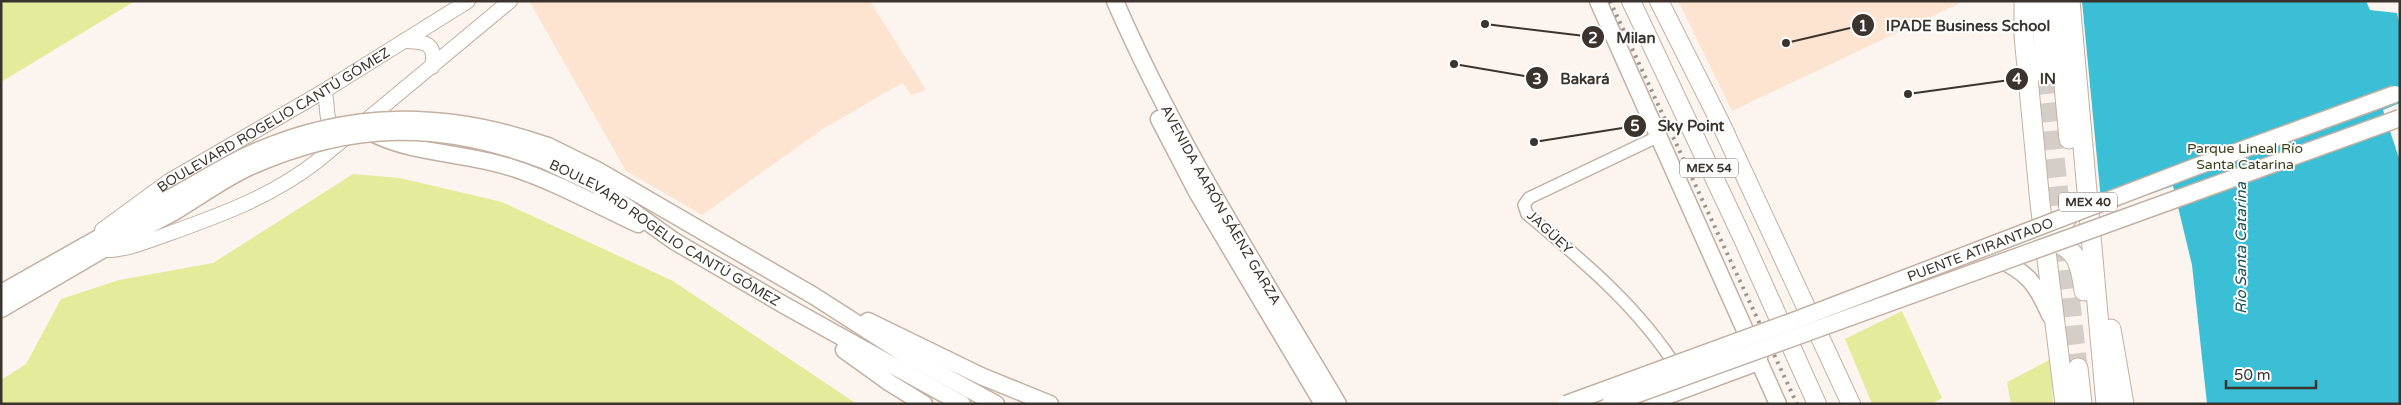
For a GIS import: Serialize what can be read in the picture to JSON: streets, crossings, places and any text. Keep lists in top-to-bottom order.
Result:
{
  "streets": {
    "highway": ["MEX 40"],
    "main road": [
      "BOULEVARD ROGELIO CANTÚ GÓMEZ",
      "MEX 54",
      "AVENIDA AARÓN SÁENZ GARZA",
      "PUENTE ATIRANTADO"
    ],
    "street": ["JAGÜEY"]
  },
  "water": ["Río Santa Catarina"],
  "parks": ["Parque Lineal Río Santa Catarina"],
  "places": [
    "Milan",
    "IPADE Business School",
    "Bakará",
    "IN",
    "Sky Point"
  ],
  "scale_bar": "50 m"
}
